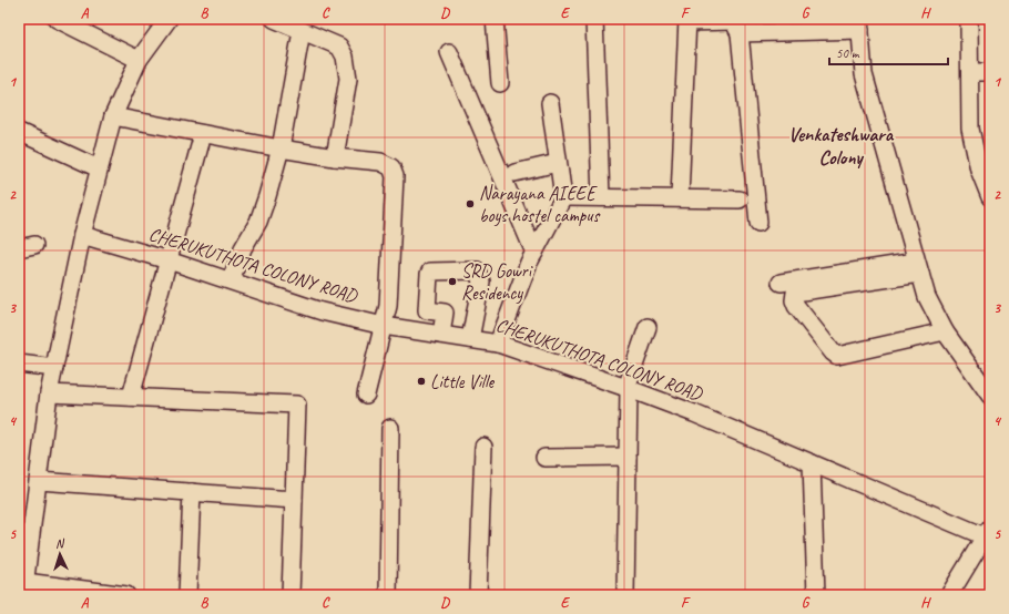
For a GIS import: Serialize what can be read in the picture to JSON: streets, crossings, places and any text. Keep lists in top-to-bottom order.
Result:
{
  "streets": {
    "street": ["CHERUKUTHOTA COLONY ROAD"]
  },
  "districts": ["Venkateshwara Colony"],
  "places": ["Narayana AIEEE boys hostel campus", "SRD Gowri Residency", "Little Ville"],
  "scale_bar": "50 m",
  "north": "top",
  "grid": {
    "columns": [
      "A",
      "B",
      "C",
      "D",
      "E",
      "F",
      "G",
      "H"
    ],
    "rows": [
      "1",
      "2",
      "3",
      "4",
      "5"
    ]
  }
}
